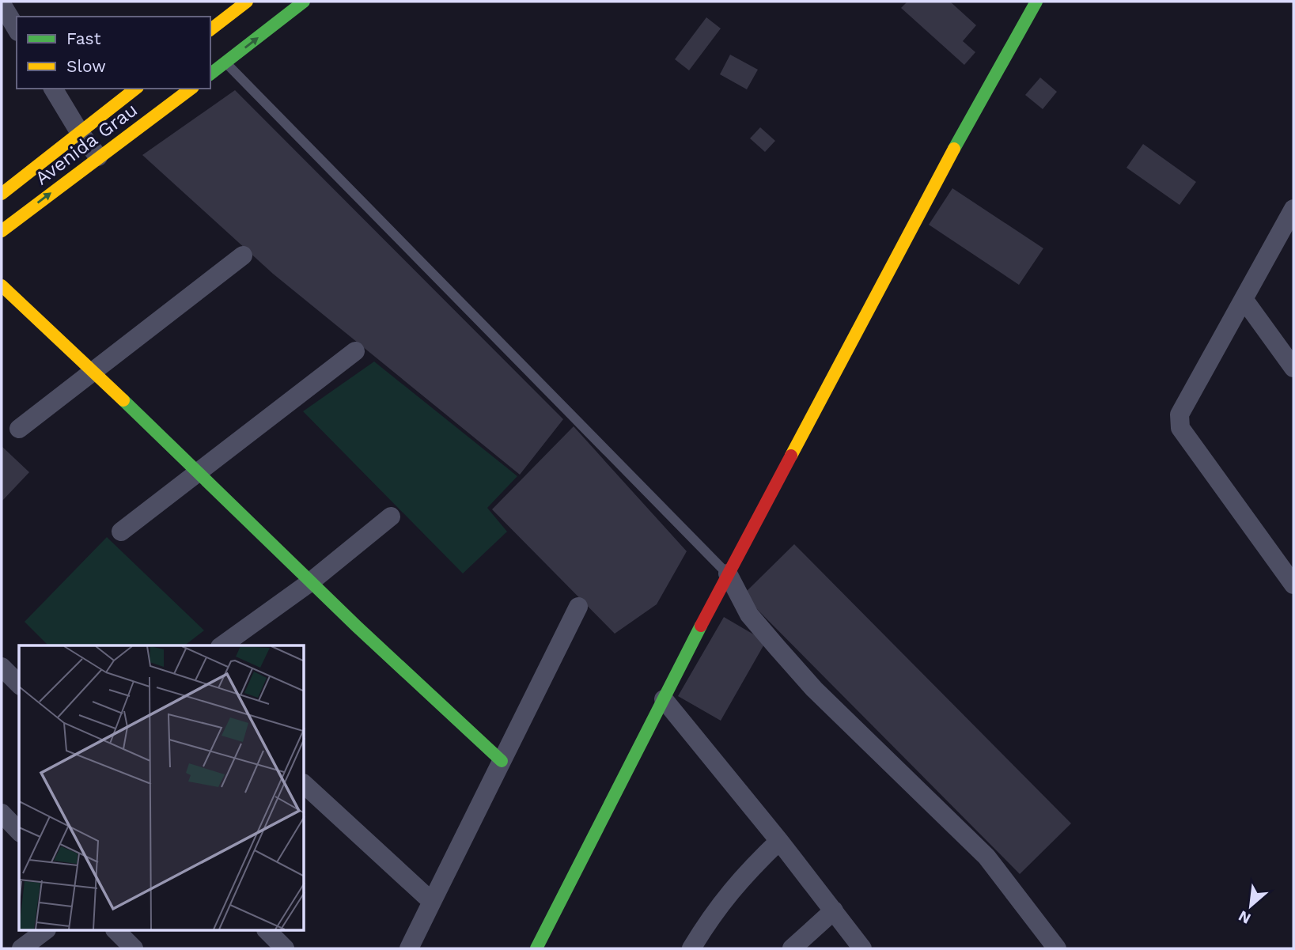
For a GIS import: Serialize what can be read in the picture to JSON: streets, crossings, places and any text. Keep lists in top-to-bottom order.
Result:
{
  "streets": {
    "street": ["Avenida Grau"]
  },
  "legend": ["Fast", "Slow"],
  "north": "bottom left"
}
